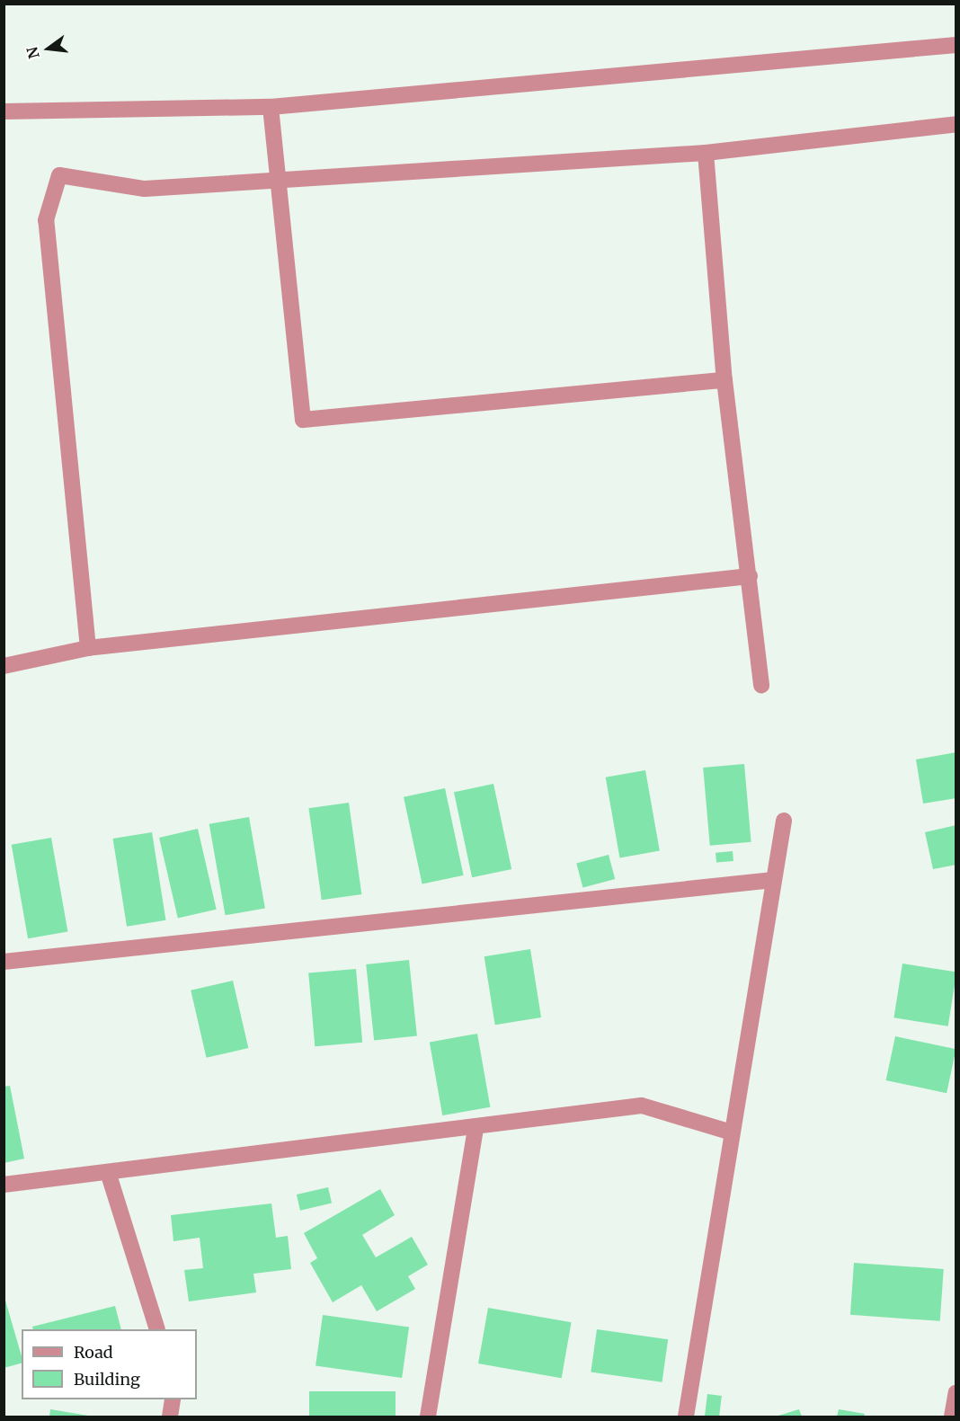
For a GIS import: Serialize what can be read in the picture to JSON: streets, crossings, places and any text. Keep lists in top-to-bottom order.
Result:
{
  "legend": ["Road", "Building"],
  "north": "left"
}
